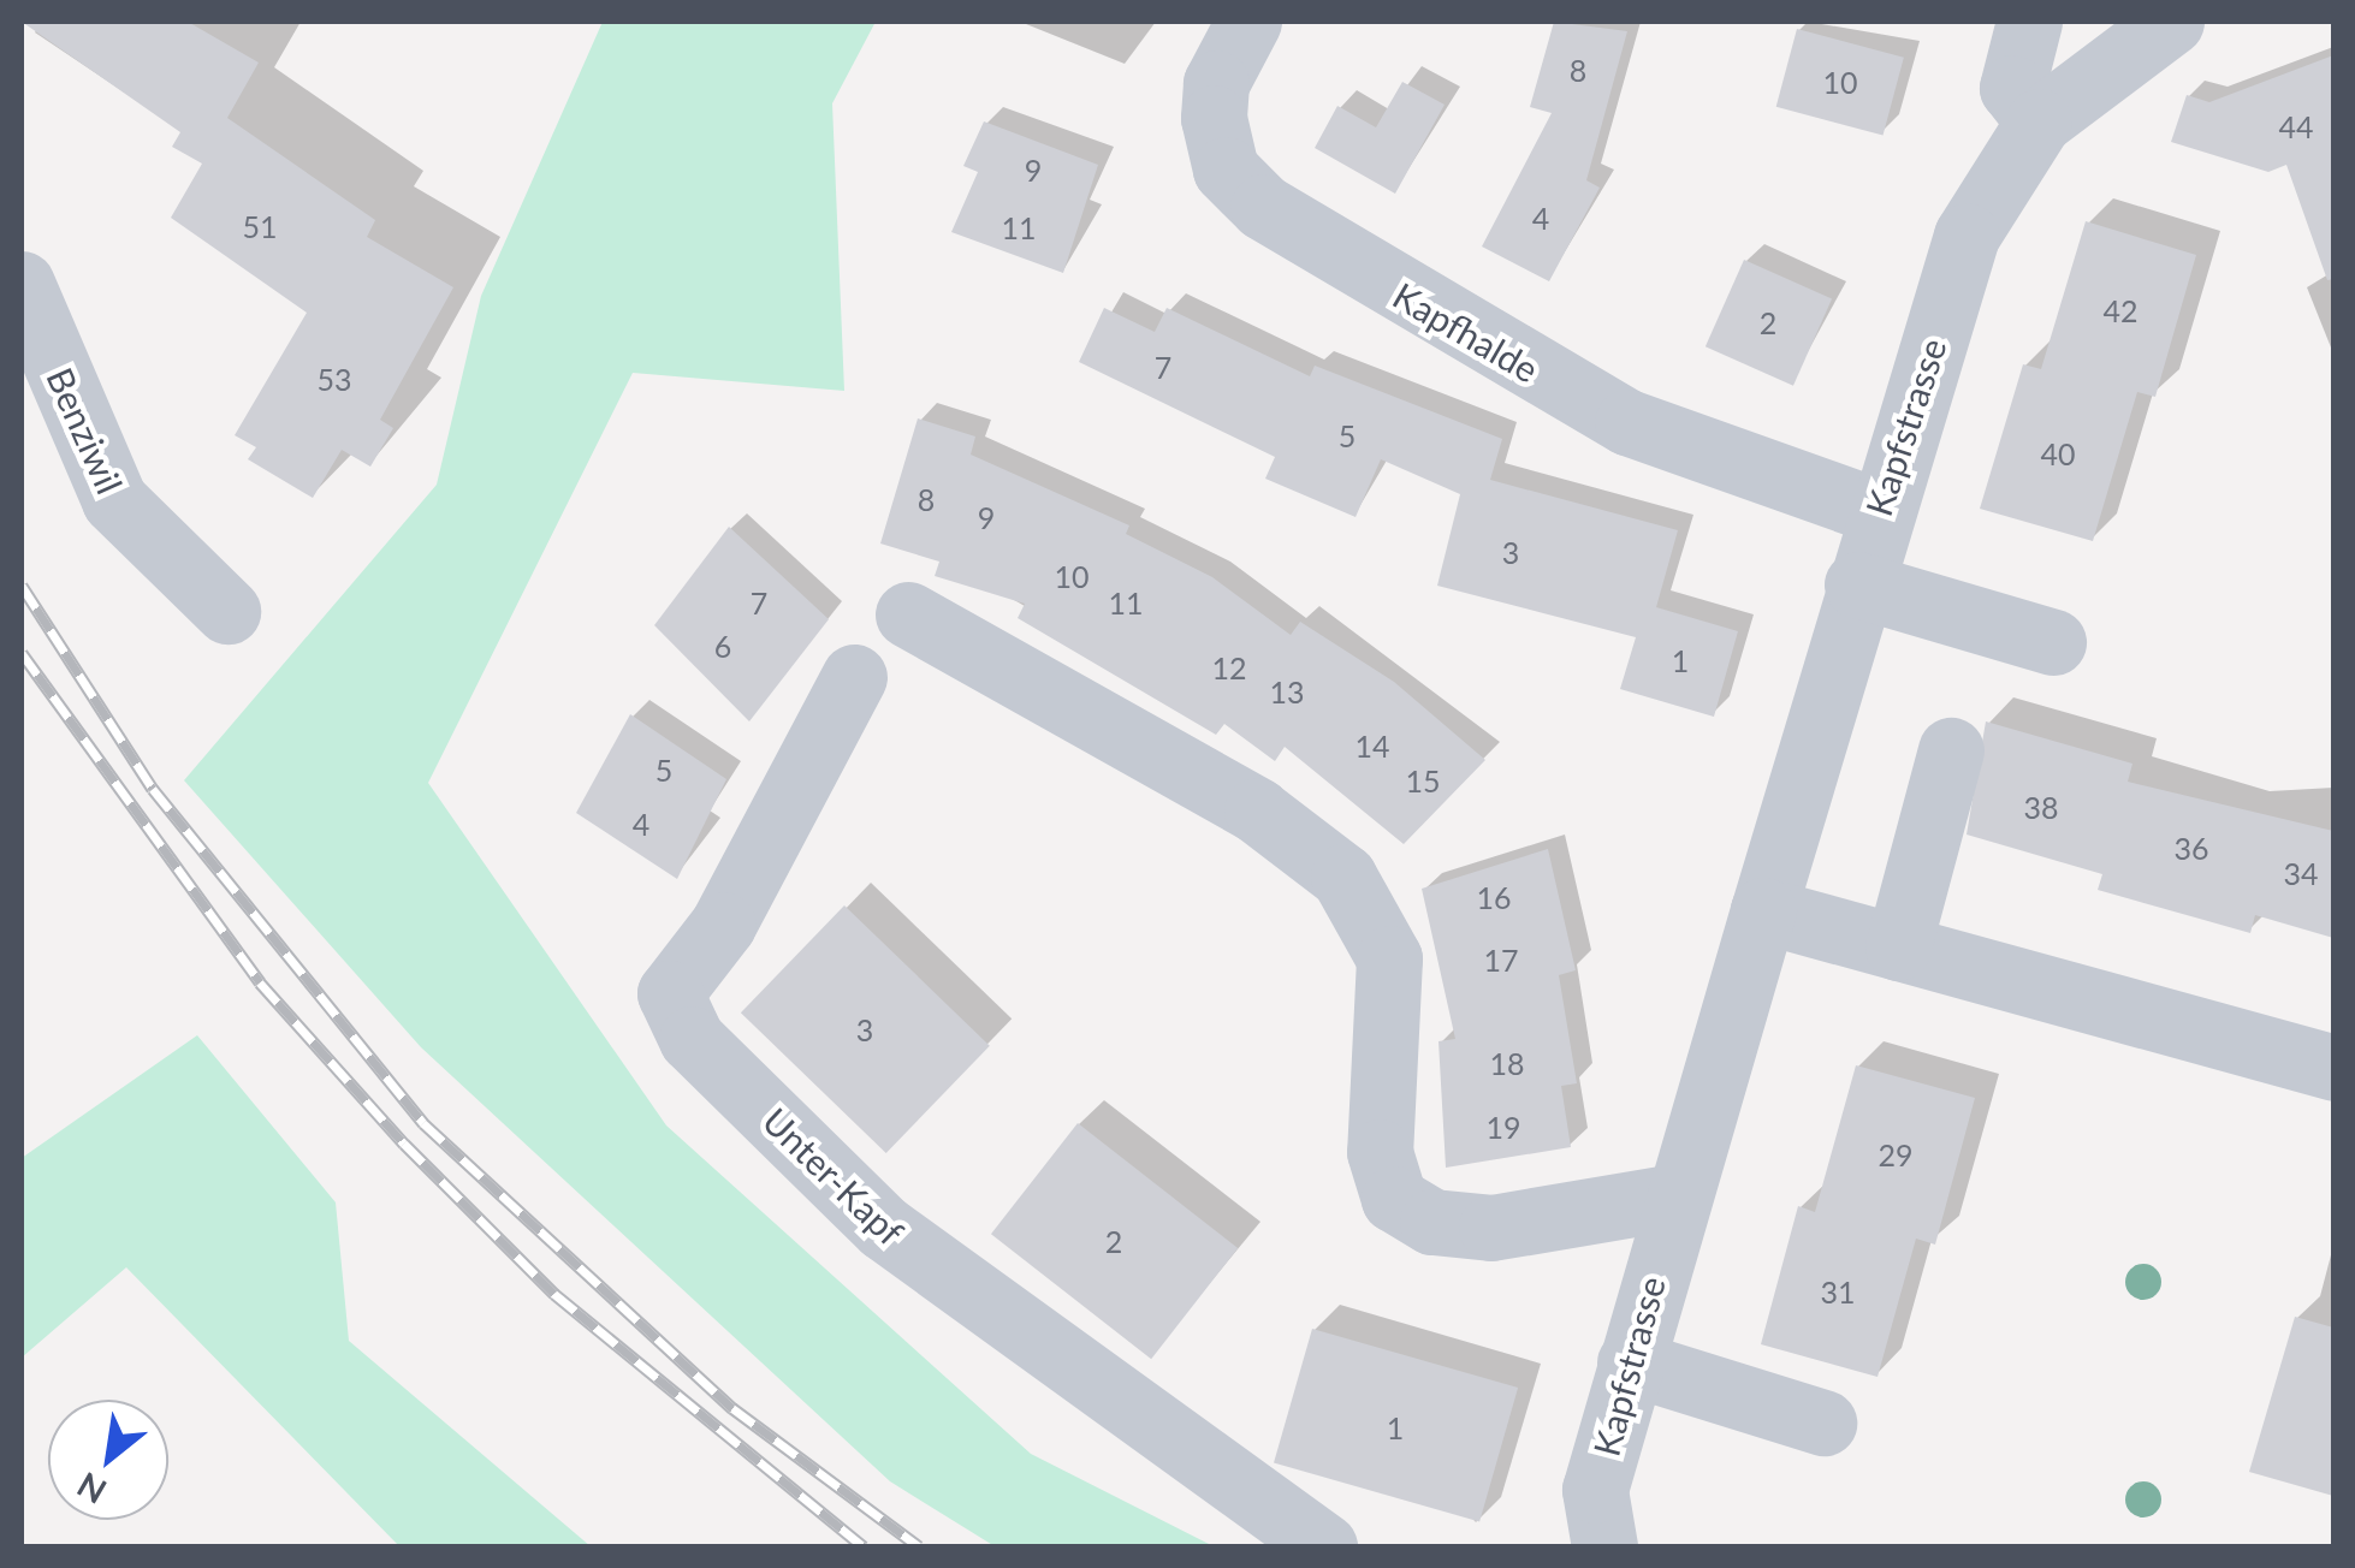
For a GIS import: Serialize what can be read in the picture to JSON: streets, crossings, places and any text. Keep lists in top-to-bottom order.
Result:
{
  "streets": {
    "street": [
      "Kapfhalde",
      "Kapfstrasse",
      "Benziwil",
      "Unter-Kapf"
    ]
  },
  "crossings": [
    ["Kapfhalde", "Kapfstrasse"]
  ],
  "house_numbers": [
    "8",
    "10",
    "44",
    "9",
    "4",
    "51",
    "11",
    "42",
    "2",
    "7",
    "53",
    "5",
    "40",
    "8",
    "9",
    "3",
    "10",
    "7",
    "11",
    "6",
    "1",
    "12",
    "13",
    "14",
    "5",
    "15",
    "38",
    "4",
    "36",
    "34",
    "16",
    "17",
    "3",
    "18",
    "19",
    "29",
    "2",
    "31",
    "1"
  ],
  "north": "bottom left"
}
